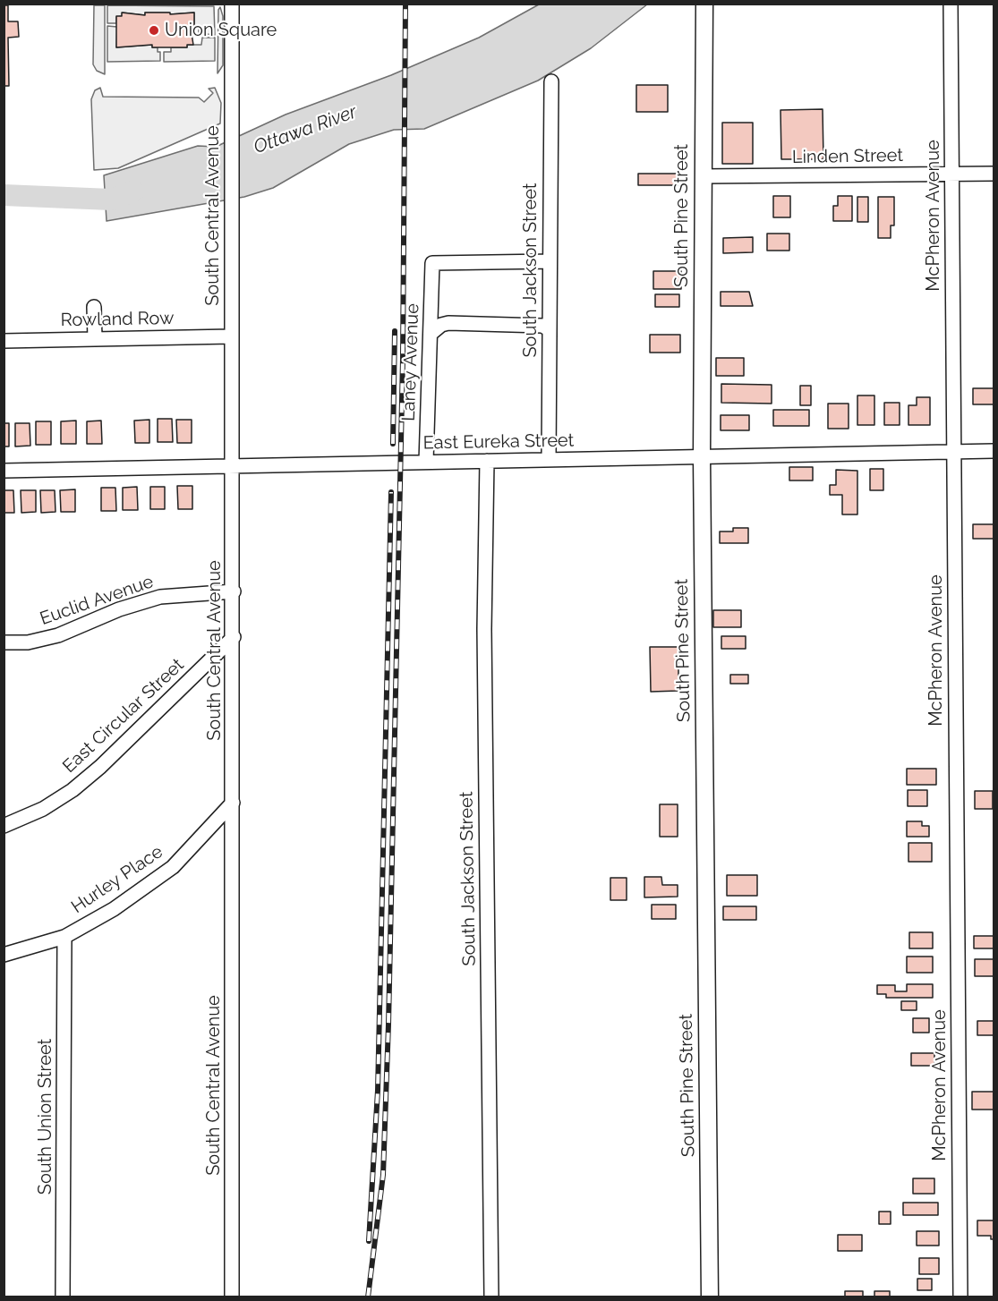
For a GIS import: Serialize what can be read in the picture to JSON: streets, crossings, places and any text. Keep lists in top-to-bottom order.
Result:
{
  "streets": {
    "main road": ["South Pine Street"],
    "street": [
      "Linden Street",
      "South Central Avenue",
      "McPheron Avenue",
      "South Jackson Street",
      "Rowland Row",
      "Laney Avenue",
      "East Eureka Street",
      "Euclid Avenue",
      "East Circular Street",
      "Hurley Place",
      "South Union Street"
    ]
  },
  "crossings": [
    ["Linden Street", "South Pine Street"],
    ["Linden Street", "McPheron Avenue"],
    ["South Central Avenue", "Rowland Row"],
    ["South Central Avenue", "East Eureka Street"],
    ["South Central Avenue", "Euclid Avenue"],
    ["South Central Avenue", "East Circular Street"],
    ["South Central Avenue", "Hurley Place"],
    ["South Pine Street", "East Eureka Street"],
    ["McPheron Avenue", "East Eureka Street"],
    ["South Jackson Street", "Laney Avenue"],
    ["South Jackson Street", "East Eureka Street"],
    ["Laney Avenue", "East Eureka Street"],
    ["Hurley Place", "South Union Street"]
  ],
  "water": ["Ottawa River"],
  "places": ["Union Square"]
}
